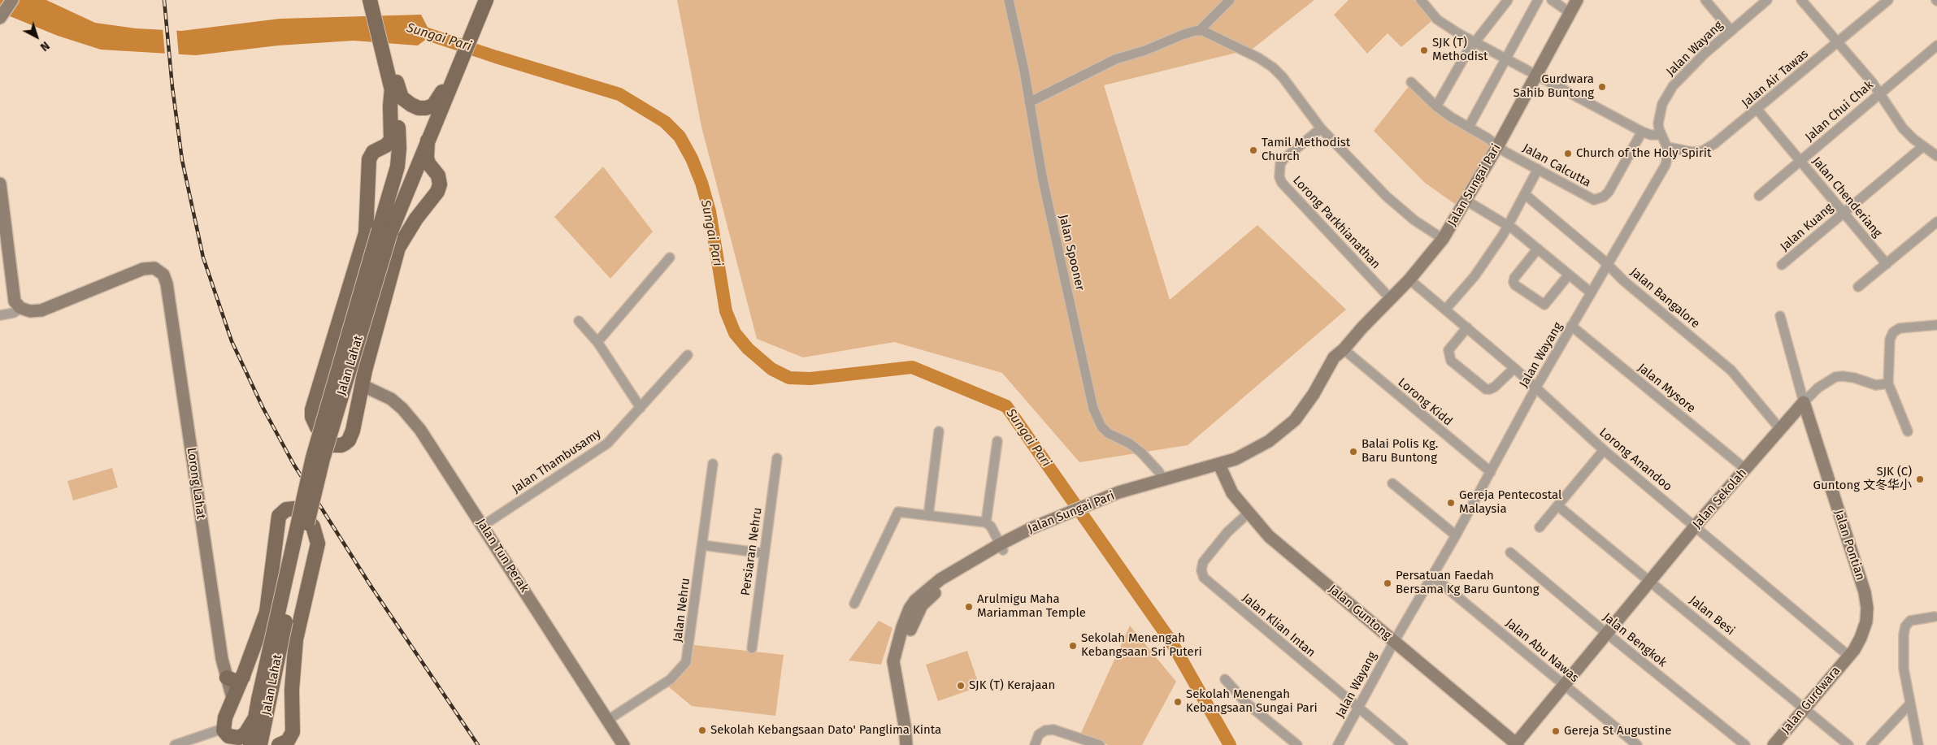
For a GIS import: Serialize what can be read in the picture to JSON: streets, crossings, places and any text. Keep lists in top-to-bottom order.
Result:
{
  "streets": {
    "main road": ["Jalan Lahat"],
    "street": [
      "Jalan Wayang",
      "Jalan Air Tawas",
      "Jalan Chui Chak",
      "Jalan Calcutta",
      "Jalan Sungai Pari",
      "Jalan Chenderiang",
      "Lorong Parkhianathan",
      "Jalan Kuang",
      "Jalan Spooner",
      "Jalan Bangalore",
      "Jalan Mysore",
      "Lorong Kidd",
      "Lorong Anandoo",
      "Jalan Thambusamy",
      "Lorong Lahat",
      "Jalan Sekolah",
      "Jalan Pontian",
      "Persiaran Nehru",
      "Jalan Tun Perak",
      "Jalan Nehru",
      "Jalan Guntong",
      "Jalan Besi",
      "Jalan Klian Intan",
      "Jalan Bengkok",
      "Jalan Abu Nawas",
      "Jalan Gurdwara"
    ]
  },
  "crossings": [
    ["Jalan Wayang", "Jalan Air Tawas"],
    ["Jalan Wayang", "Jalan Bangalore"],
    ["Jalan Wayang", "Jalan Mysore"],
    ["Jalan Wayang", "Lorong Kidd"],
    ["Jalan Wayang", "Lorong Anandoo"],
    ["Jalan Wayang", "Jalan Guntong"],
    ["Jalan Wayang", "Jalan Klian Intan"],
    ["Jalan Wayang", "Jalan Abu Nawas"],
    ["Jalan Air Tawas", "Jalan Chenderiang"],
    ["Jalan Chui Chak", "Jalan Chenderiang"],
    ["Jalan Calcutta", "Jalan Sungai Pari"],
    ["Jalan Sungai Pari", "Lorong Parkhianathan"],
    ["Jalan Sungai Pari", "Jalan Spooner"],
    ["Jalan Sungai Pari", "Lorong Kidd"],
    ["Jalan Sungai Pari", "Lorong Anandoo"],
    ["Jalan Sungai Pari", "Jalan Guntong"],
    ["Jalan Chenderiang", "Jalan Kuang"],
    ["Jalan Bangalore", "Jalan Sekolah"],
    ["Jalan Mysore", "Jalan Sekolah"],
    ["Lorong Anandoo", "Jalan Sekolah"],
    ["Lorong Anandoo", "Jalan Pontian"],
    ["Lorong Anandoo", "Jalan Gurdwara"],
    ["Jalan Thambusamy", "Jalan Tun Perak"],
    ["Jalan Sekolah", "Jalan Pontian"],
    ["Jalan Sekolah", "Jalan Guntong"],
    ["Jalan Sekolah", "Jalan Besi"],
    ["Jalan Sekolah", "Jalan Bengkok"],
    ["Jalan Sekolah", "Jalan Abu Nawas"],
    ["Jalan Pontian", "Jalan Gurdwara"],
    ["Jalan Tun Perak", "Jalan Nehru"],
    ["Jalan Guntong", "Jalan Klian Intan"],
    ["Jalan Besi", "Jalan Gurdwara"]
  ],
  "water": ["Sungai Pari"],
  "places": [
    "SJK (T) Methodist",
    "Gurdwara Sahib Buntong",
    "Tamil Methodist Church",
    "Church of the Holy Spirit",
    "Balai Polis Kg. Baru Buntong",
    "SJK (C) Guntong 文冬华小",
    "Gereja Pentecostal Malaysia",
    "Persatuan Faedah Bersama Kg Baru Guntong",
    "Arulmigu Maha Mariamman Temple",
    "Sekolah Menengah Kebangsaan Sri Puteri",
    "SJK (T) Kerajaan",
    "Sekolah Menengah Kebangsaan Sungai Pari",
    "Sekolah Kebangsaan Dato' Panglima Kinta",
    "Gereja St Augustine"
  ],
  "north": "bottom right"
}
